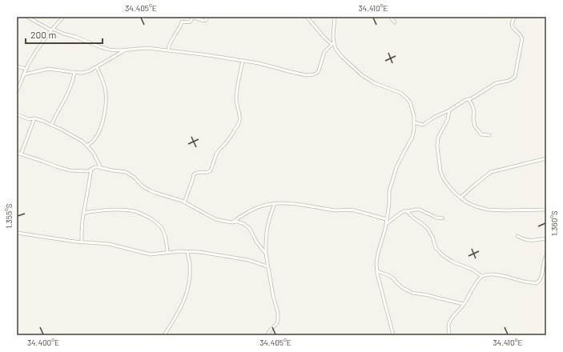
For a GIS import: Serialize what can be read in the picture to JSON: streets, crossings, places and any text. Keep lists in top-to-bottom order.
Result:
{
  "scale_bar": "200 m",
  "coordinates": [
    "34.405°E",
    "34.410°E",
    "1.355°S",
    "1.360°S",
    "34.400°E"
  ]
}
